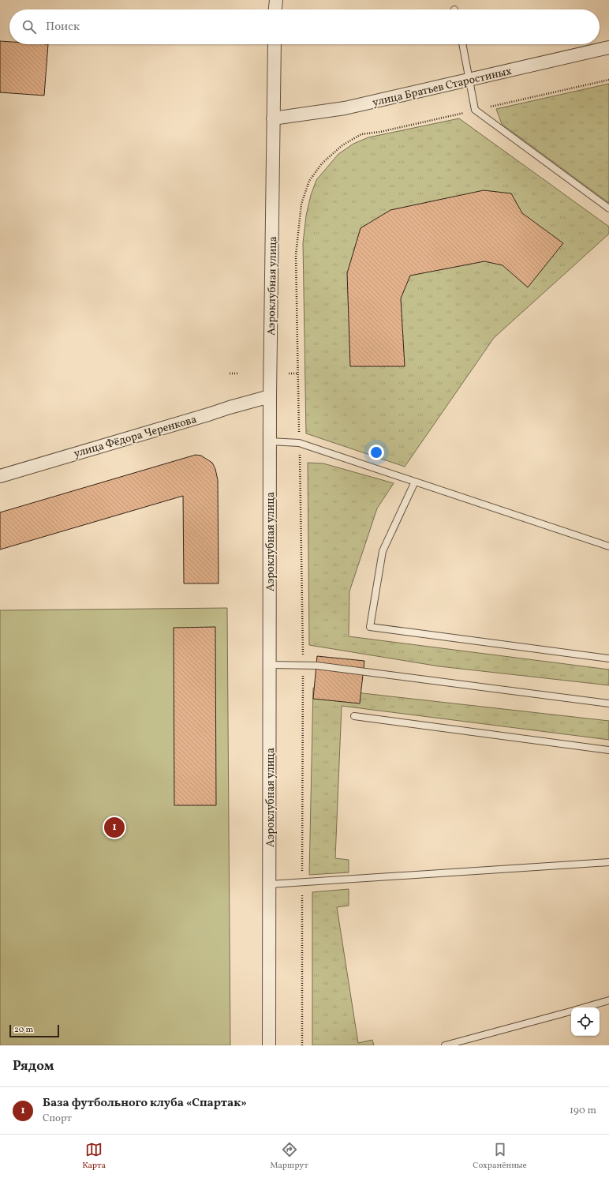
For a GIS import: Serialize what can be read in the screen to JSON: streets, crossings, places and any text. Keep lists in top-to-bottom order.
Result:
{
  "streets": {
    "street": ["улица Братьев Старостиных", "Аэроклубная улица", "улица Фёдора Черенкова"]
  },
  "crossings": [
    ["улица Братьев Старостиных", "Аэроклубная улица"],
    ["Аэроклубная улица", "улица Фёдора Черенкова"]
  ],
  "scale_bar": "20 m",
  "page": {
    "search": "Поиск",
    "pins": "1",
    "scale": "20 m",
    "heading": "Рядом",
    "list": [
      {
        "mark": "1",
        "name": "База футбольного клуба «Спартак»",
        "note": "Спорт",
        "value": "190 m"
      }
    ],
    "nav": ["Карта", "Маршрут", "Сохранённые"]
  }
}
